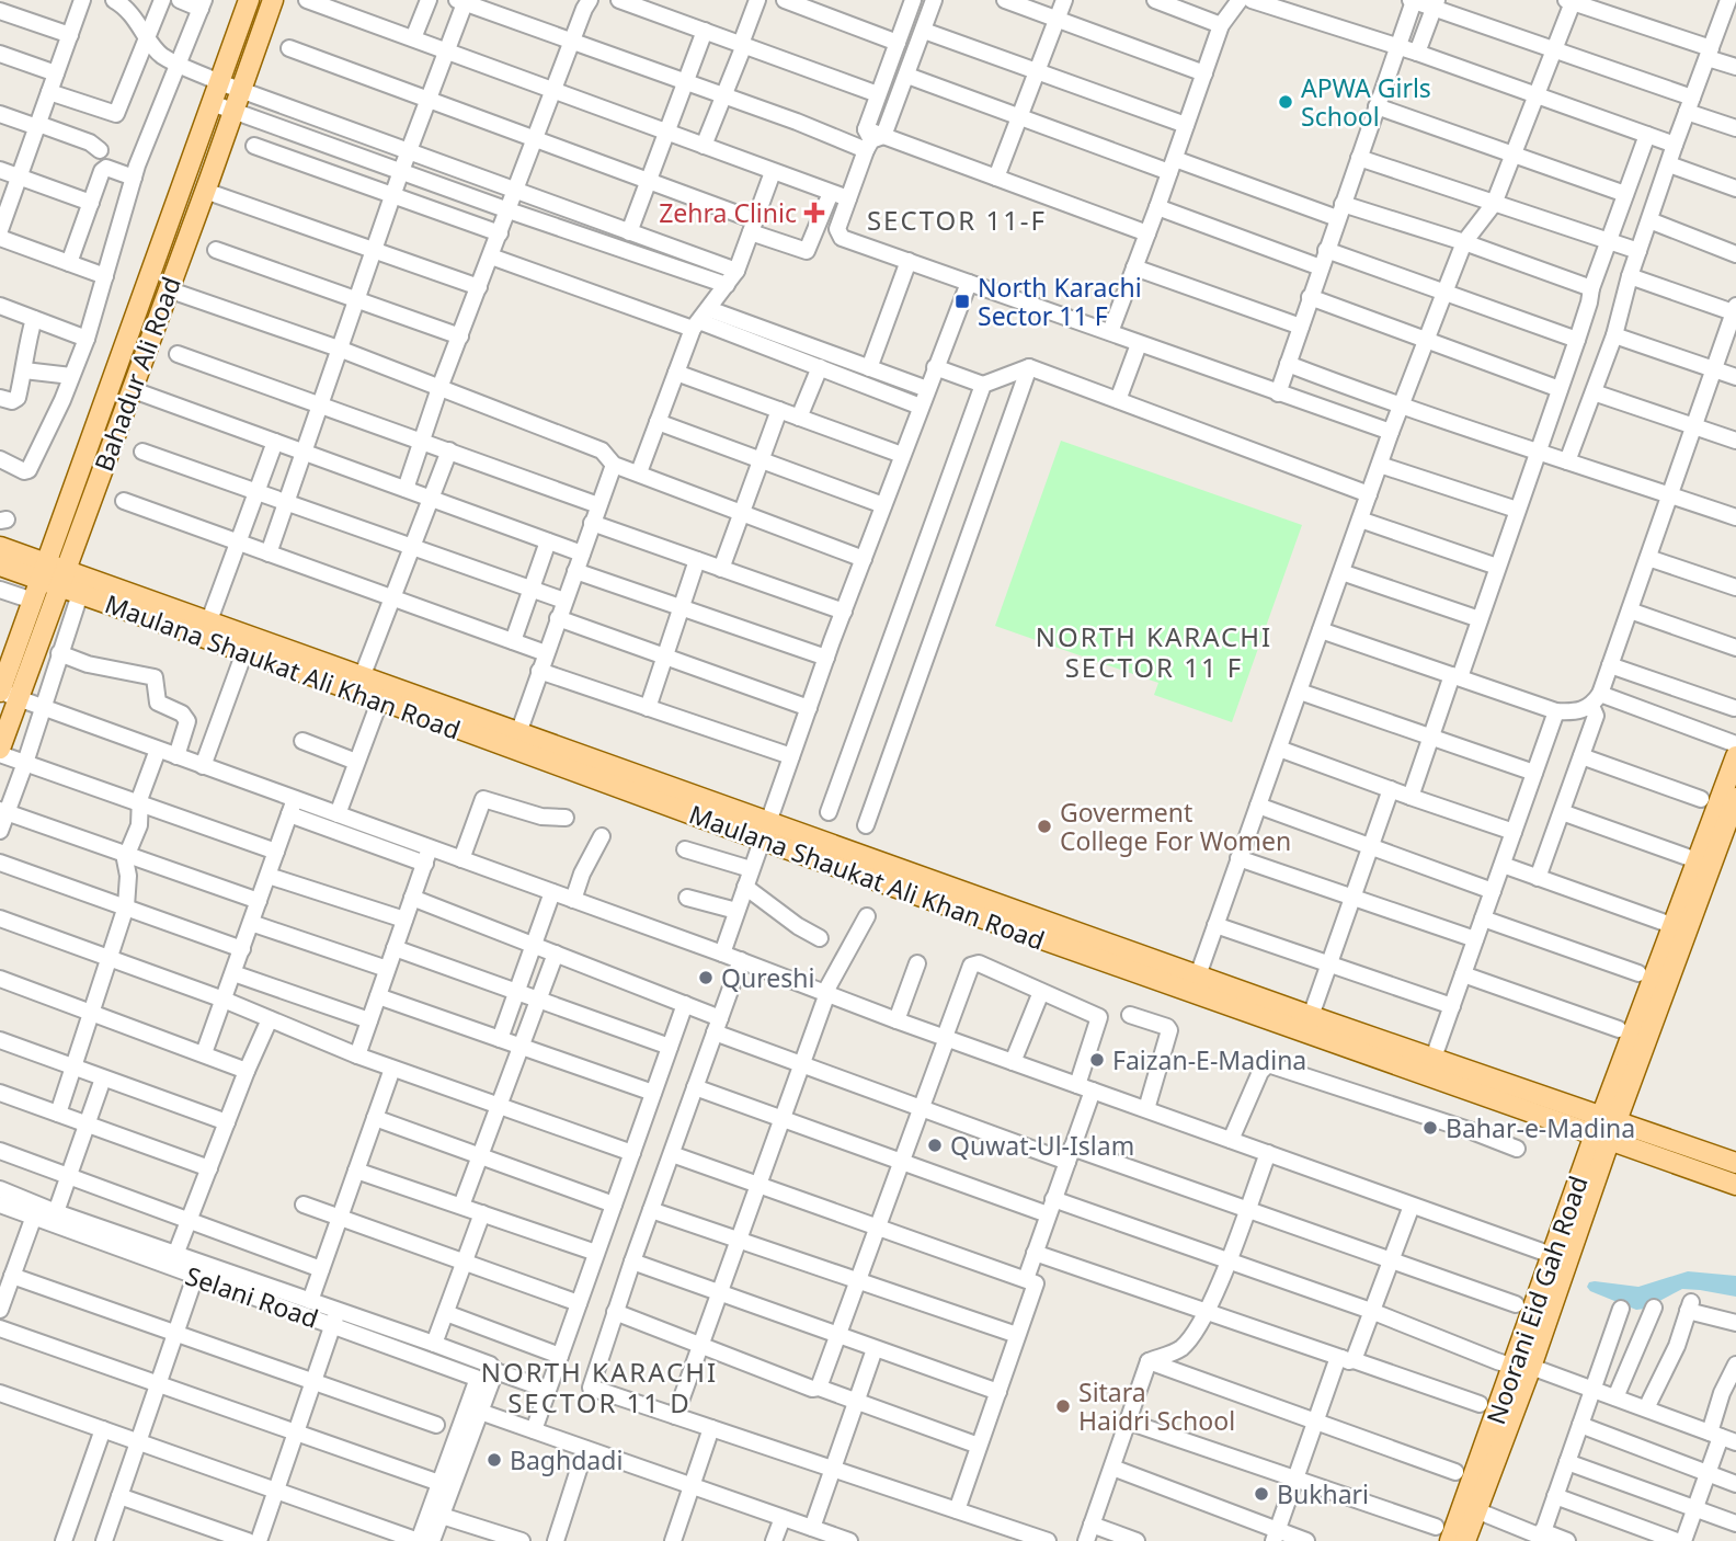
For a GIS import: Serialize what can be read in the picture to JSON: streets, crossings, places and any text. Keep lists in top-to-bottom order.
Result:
{
  "streets": {
    "main road": ["Bahadur Ali Road", "Maulana Shaukat Ali Khan Road", "Noorani Eid Gah Road"],
    "street": ["Selani Road"]
  },
  "crossings": [
    ["Bahadur Ali Road", "Maulana Shaukat Ali Khan Road"],
    ["Maulana Shaukat Ali Khan Road", "Noorani Eid Gah Road"]
  ],
  "districts": ["SECTOR 11-F", "NORTH KARACHI SECTOR 11 F", "NORTH KARACHI SECTOR 11 D"],
  "places": {
    "other": [
      "APWA Girls School",
      "Goverment College For Women",
      "Qureshi",
      "Faizan-E-Madina",
      "Bahar-e-Madina",
      "Quwat-Ul-Islam",
      "Sitara Haidri School",
      "Baghdadi",
      "Bukhari"
    ],
    "health": ["Zehra Clinic"],
    "transit": ["North Karachi Sector 11 F"]
  }
}
